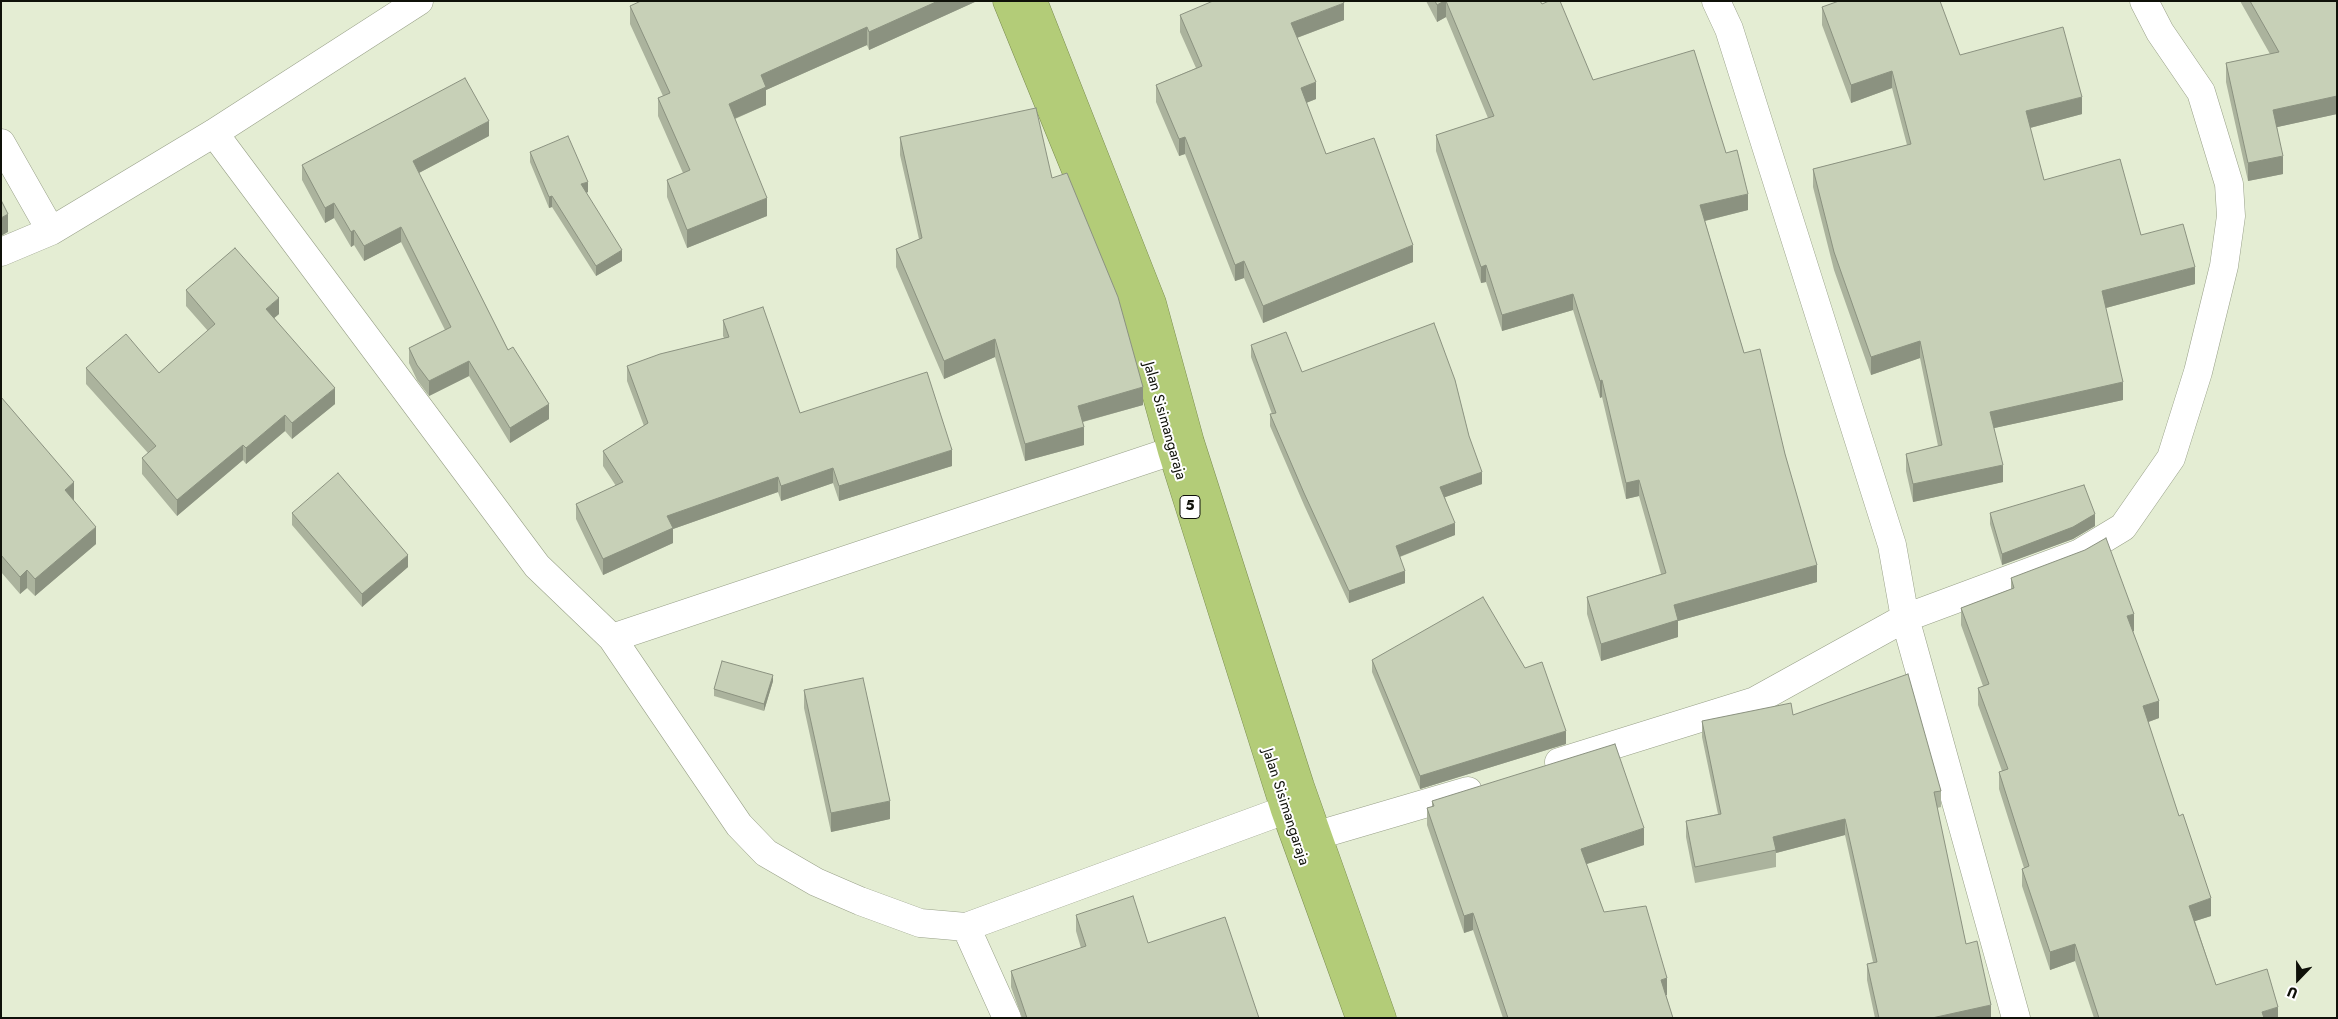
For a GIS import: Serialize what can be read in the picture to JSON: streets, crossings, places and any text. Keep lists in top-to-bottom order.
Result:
{
  "streets": {
    "highway": ["Jalan Sisimangaraja", "5"]
  },
  "north": "bottom"
}
